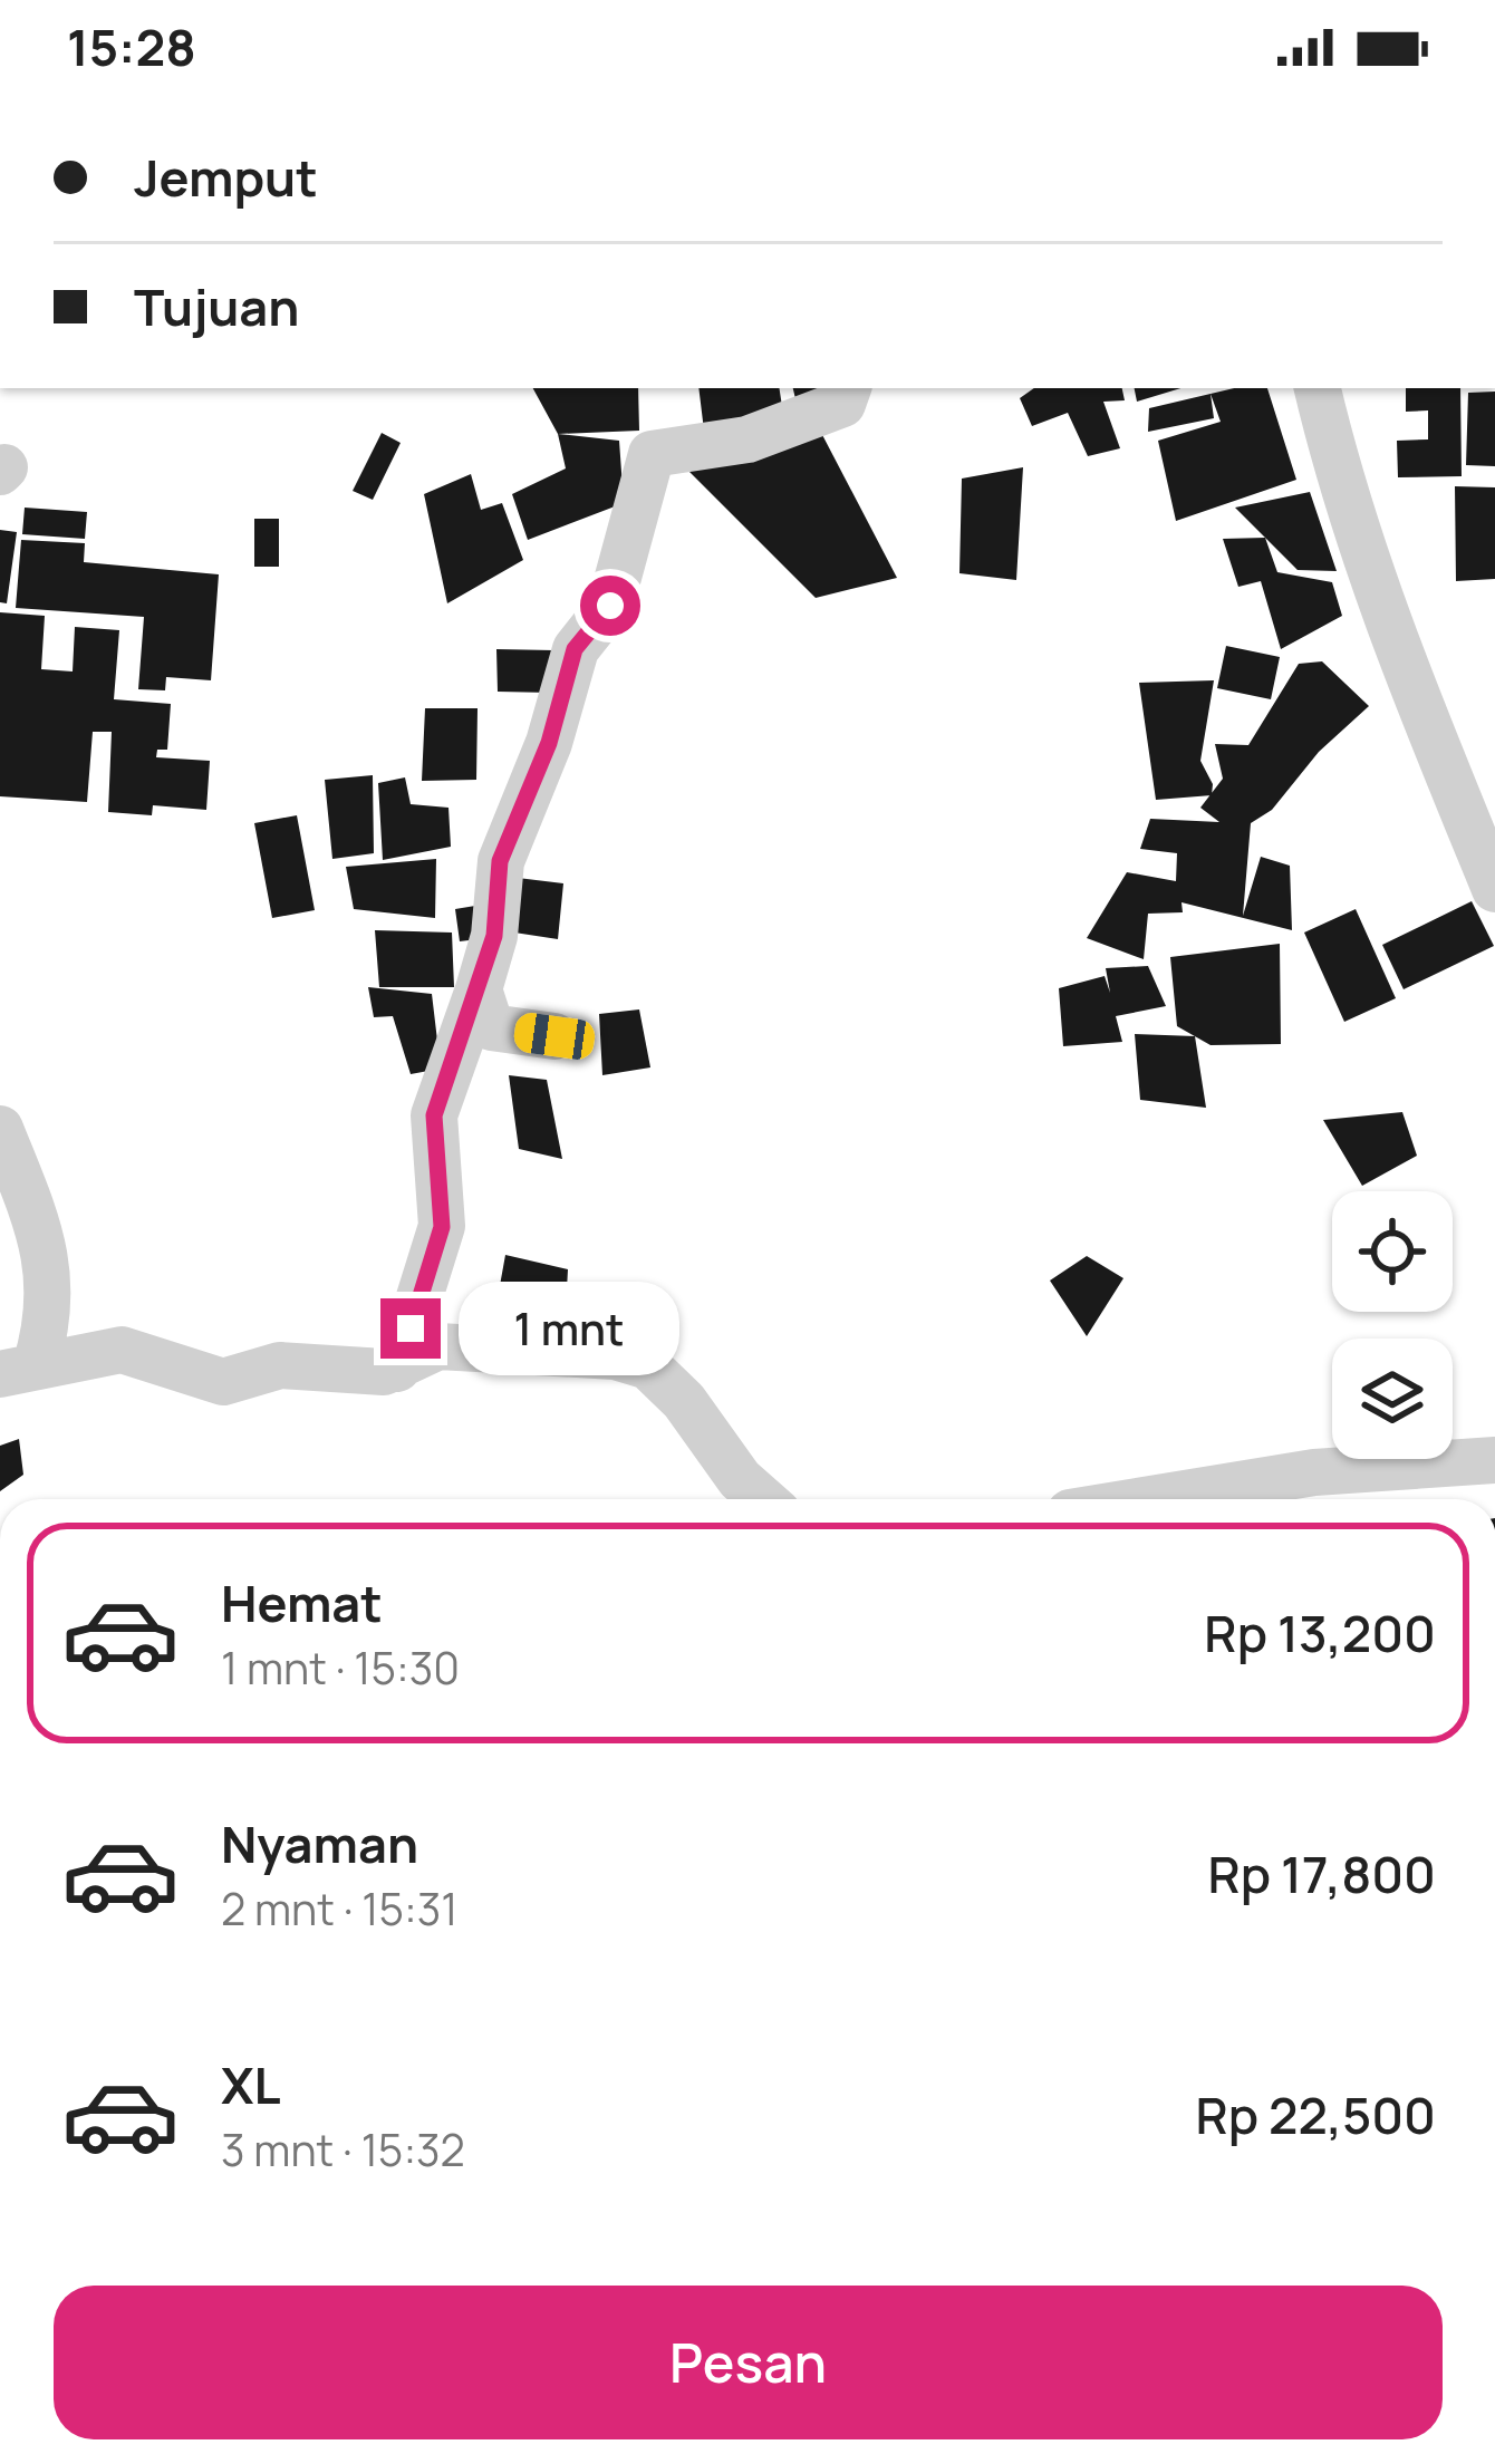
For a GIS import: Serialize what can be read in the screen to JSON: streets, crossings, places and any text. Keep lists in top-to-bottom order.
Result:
{
  "page": {
    "status": "15:28",
    "banner": ["Jemput", "Tujuan"],
    "bubble": "1 mnt",
    "list": [
      {
        "name": "Hemat",
        "note": "1 mnt · 15:30",
        "value": "Rp 13,200"
      },
      {
        "name": "Nyaman",
        "note": "2 mnt · 15:31",
        "value": "Rp 17,800"
      },
      {
        "name": "XL",
        "note": "3 mnt · 15:32",
        "value": "Rp 22,500"
      }
    ],
    "buttons": "Pesan"
  }
}
